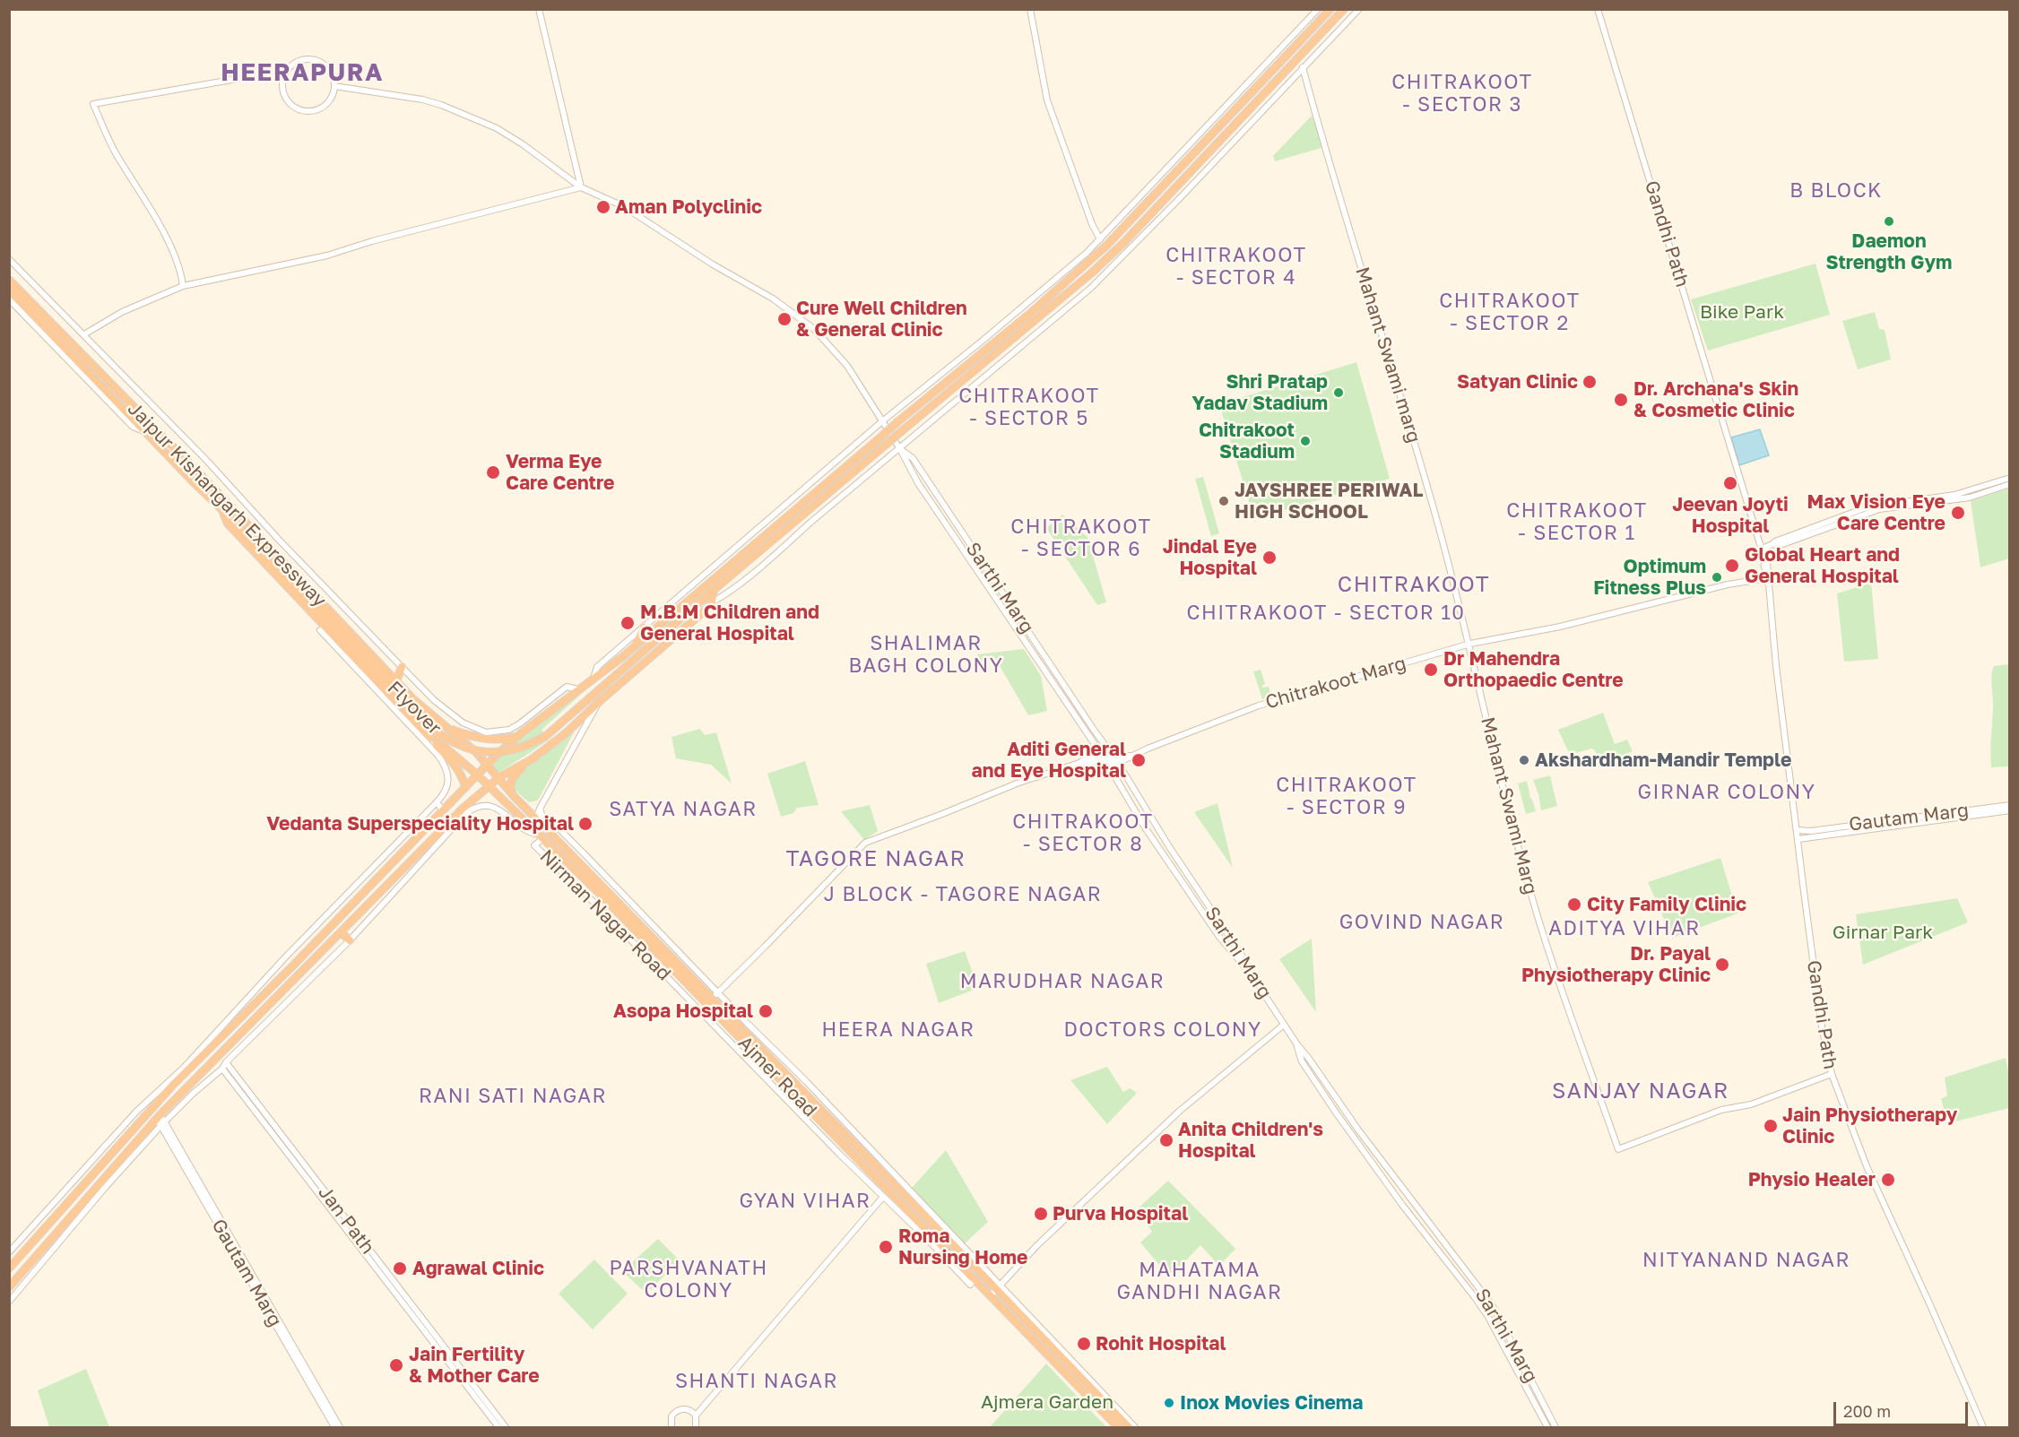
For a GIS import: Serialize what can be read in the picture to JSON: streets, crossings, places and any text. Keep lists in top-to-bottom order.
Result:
{
  "streets": {
    "highway": ["Jaipur Kishangarh Expressway", "Flyover", "Ajmer Road"],
    "street": [
      "Gandhi Path",
      "Mahant Swami marg",
      "Sarthi Marg",
      "Chitrakoot Marg",
      "Mahant Swami Marg",
      "Gautam Marg",
      "Nirman Nagar Road",
      "Jan Path"
    ]
  },
  "crossings": [
    ["Gandhi Path", "Chitrakoot Marg"],
    ["Gandhi Path", "Mahant Swami Marg"],
    ["Gandhi Path", "Gautam Marg"],
    ["Mahant Swami marg", "Chitrakoot Marg"],
    ["Mahant Swami marg", "Mahant Swami Marg"],
    ["Jaipur Kishangarh Expressway", "Flyover"],
    ["Jaipur Kishangarh Expressway", "Ajmer Road"],
    ["Sarthi Marg", "Chitrakoot Marg"],
    ["Chitrakoot Marg", "Mahant Swami Marg"],
    ["Nirman Nagar Road", "Ajmer Road"]
  ],
  "districts": [
    "HEERAPURA",
    "CHITRAKOOT - SECTOR 3",
    "B BLOCK",
    "CHITRAKOOT - SECTOR 4",
    "CHITRAKOOT - SECTOR 2",
    "CHITRAKOOT - SECTOR 5",
    "CHITRAKOOT - SECTOR 1",
    "CHITRAKOOT - SECTOR 6",
    "CHITRAKOOT",
    "CHITRAKOOT - SECTOR 10",
    "SHALIMAR BAGH COLONY",
    "CHITRAKOOT - SECTOR 9",
    "GIRNAR COLONY",
    "SATYA NAGAR",
    "CHITRAKOOT - SECTOR 8",
    "TAGORE NAGAR",
    "J BLOCK - TAGORE NAGAR",
    "GOVIND NAGAR",
    "ADITYA VIHAR",
    "MARUDHAR NAGAR",
    "HEERA NAGAR",
    "DOCTORS COLONY",
    "SANJAY NAGAR",
    "RANI SATI NAGAR",
    "GYAN VIHAR",
    "NITYANAND NAGAR",
    "PARSHVANATH COLONY",
    "MAHATAMA GANDHI NAGAR",
    "SHANTI NAGAR"
  ],
  "parks": ["Bike Park", "Girnar Park", "Ajmera Garden"],
  "places": [
    "Aman Polyclinic",
    "Daemon Strength Gym",
    "Cure Well Children & General Clinic",
    "Satyan Clinic",
    "Shri Pratap Yadav Stadium",
    "Dr. Archana's Skin & Cosmetic Clinic",
    "Chitrakoot Stadium",
    "Verma Eye Care Centre",
    "Jeevan Joyti Hospital",
    "JAYSHREE PERIWAL HIGH SCHOOL",
    "Max Vision Eye Care Centre",
    "Jindal Eye Hospital",
    "Global Heart and General Hospital",
    "Optimum Fitness Plus",
    "M.B.M Children and General Hospital",
    "Dr Mahendra Orthopaedic Centre",
    "Aditi General and Eye Hospital",
    "Akshardham-Mandir Temple",
    "Vedanta Superspeciality Hospital",
    "City Family Clinic",
    "Dr. Payal Physiotherapy Clinic",
    "Asopa Hospital",
    "Jain Physiotherapy Clinic",
    "Anita Children's Hospital",
    "Physio Healer",
    "Purva Hospital",
    "Roma Nursing Home",
    "Agrawal Clinic",
    "Rohit Hospital",
    "Jain Fertility & Mother Care",
    "Inox Movies Cinema"
  ],
  "scale_bar": "200 m"
}
